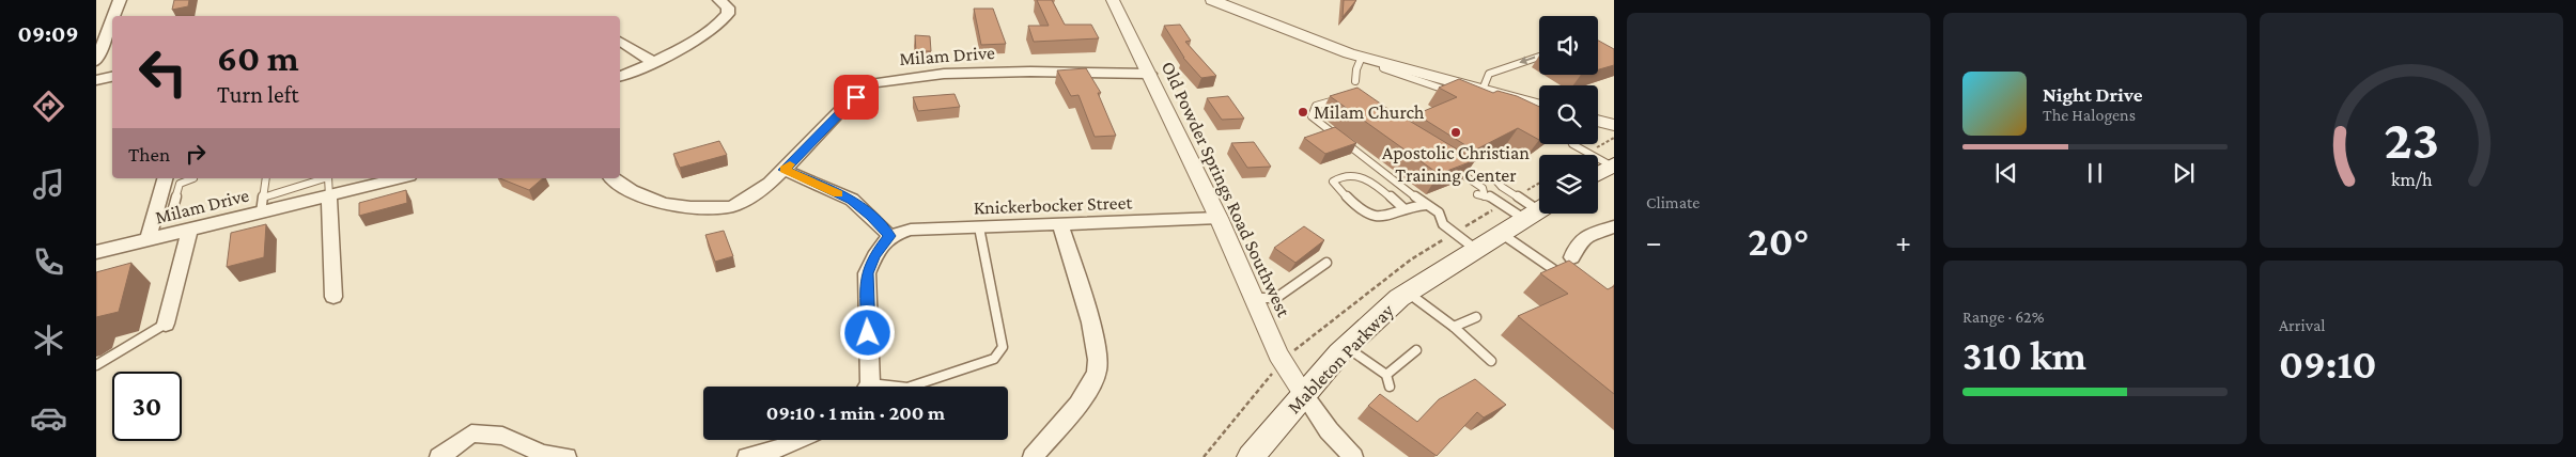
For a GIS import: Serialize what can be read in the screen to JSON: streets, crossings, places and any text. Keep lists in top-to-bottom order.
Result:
{
  "streets": {
    "main road": ["Mableton Parkway"],
    "street": ["Milam Drive", "Old Powder Springs Road Southwest", "Knickerbocker Street"]
  },
  "crossings": [
    ["Milam Drive", "Old Powder Springs Road Southwest"],
    ["Old Powder Springs Road Southwest", "Knickerbocker Street"],
    ["Old Powder Springs Road Southwest", "Mableton Parkway"]
  ],
  "places": ["Milam Church", "Apostolic Christian Training Center"],
  "page": {
    "tabs": "09:09",
    "tile": [
      "Climate",
      ["Range · 62%", "310 km"],
      ["Arrival", "09:10"]
    ],
    "turn": ["60 m", "Turn left"],
    "song": ["Night Drive", "The Halogens"],
    "then": "Then",
    "heat": ["−", "20°", "+"],
    "limit": "30",
    "trip": "09:10 · 1 min · 200 m",
    "gauge": ["23", "km/h"]
  }
}
